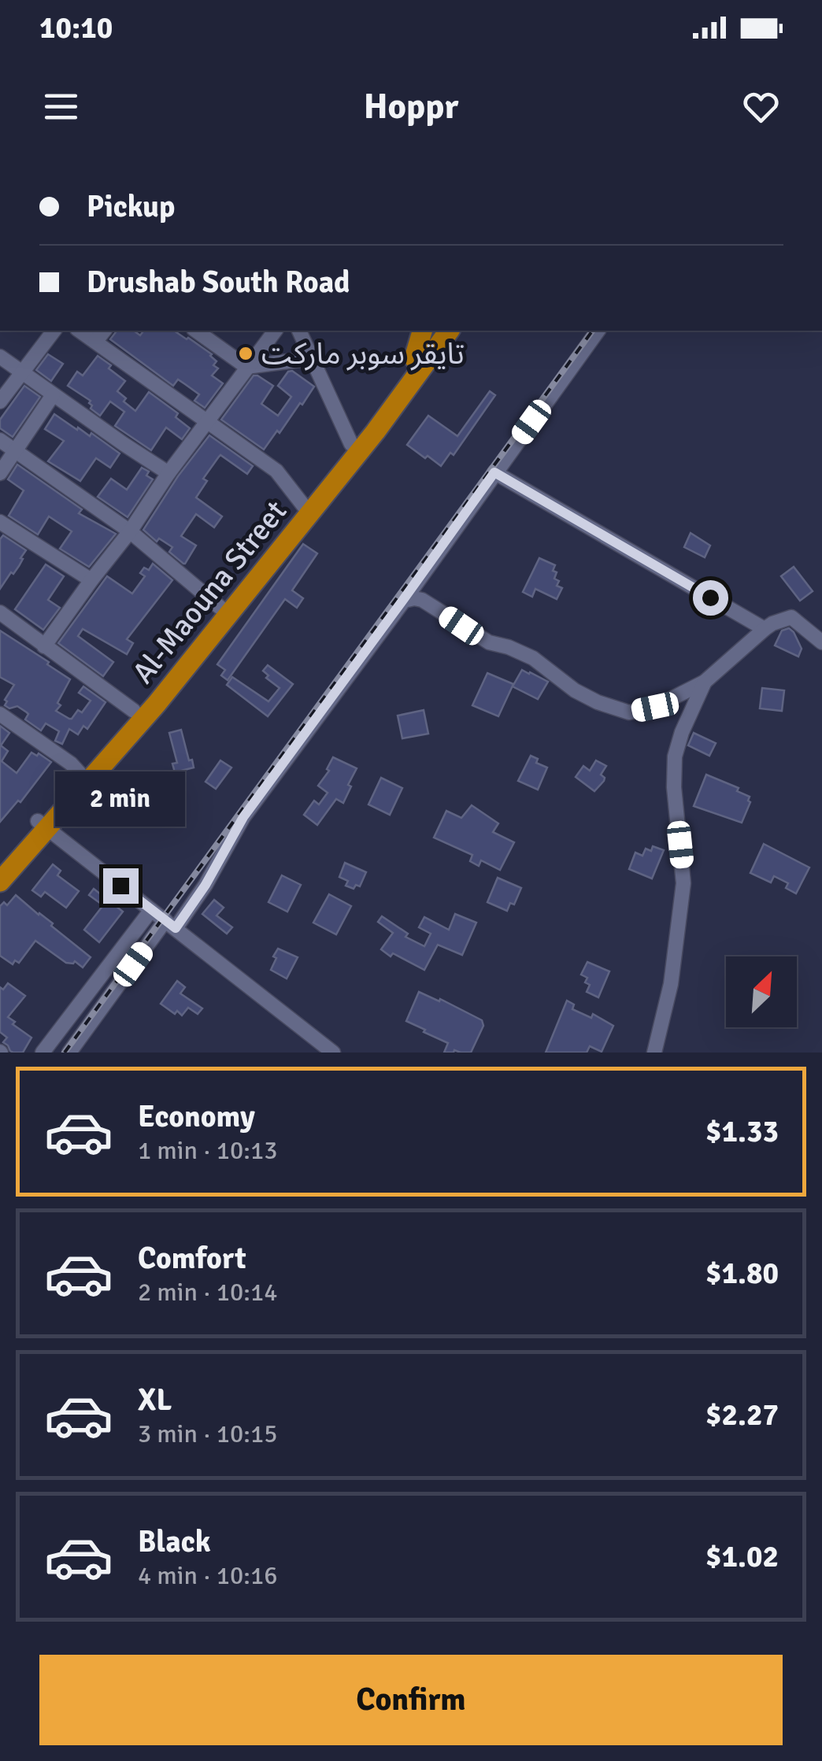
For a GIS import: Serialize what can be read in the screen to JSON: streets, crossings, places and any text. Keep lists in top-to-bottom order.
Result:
{
  "streets": {
    "highway": ["Al-Maouna Street"]
  },
  "places": ["تايقر سوبر ماركت"],
  "north": "top right",
  "page": {
    "status": "10:10",
    "header": "Hoppr",
    "banner": ["Pickup", "Drushab South Road"],
    "bubble": "2 min",
    "list": [
      {
        "name": "Economy",
        "note": "1 min · 10:13",
        "value": "$1.33"
      },
      {
        "name": "Comfort",
        "note": "2 min · 10:14",
        "value": "$1.80"
      },
      {
        "name": "XL",
        "note": "3 min · 10:15",
        "value": "$2.27"
      },
      {
        "name": "Black",
        "note": "4 min · 10:16",
        "value": "$1.02"
      }
    ],
    "buttons": "Confirm"
  }
}
